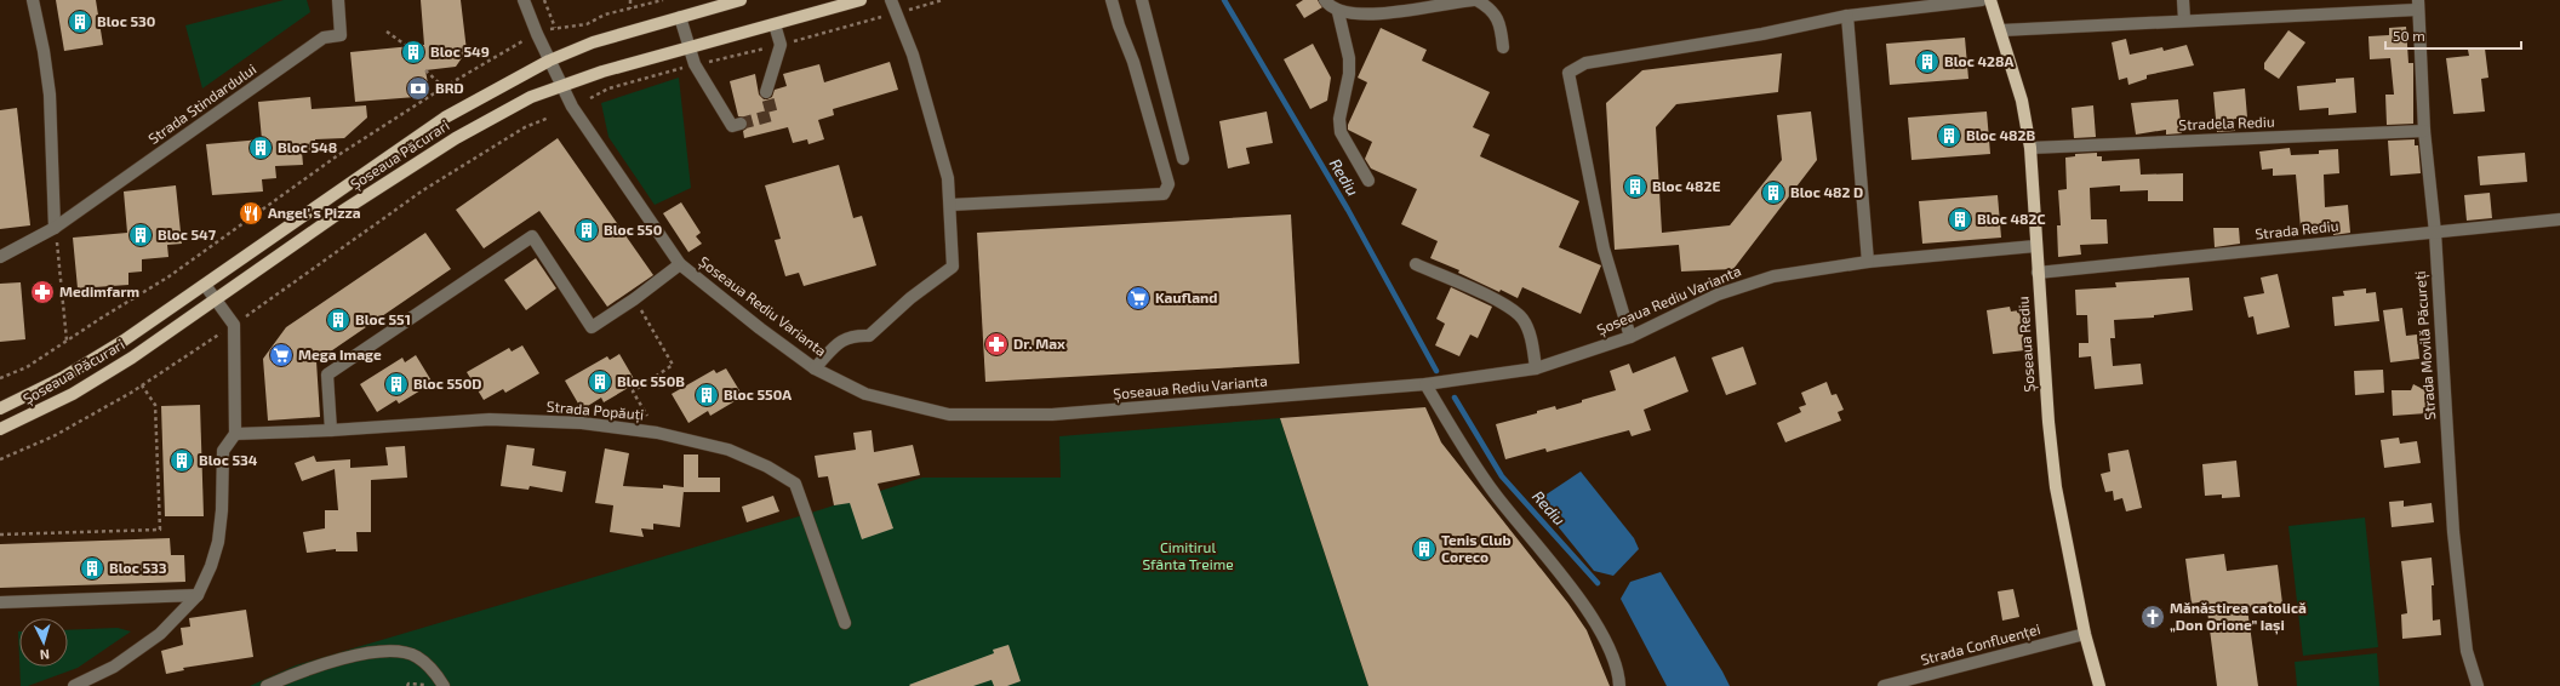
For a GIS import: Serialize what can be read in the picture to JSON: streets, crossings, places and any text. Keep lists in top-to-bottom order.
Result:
{
  "streets": {
    "main road": ["Șoseaua Păcurari", "Șoseaua Rediu"],
    "street": [
      "Strada Stindardului",
      "Stradela Rediu",
      "Strada Rediu",
      "Șoseaua Rediu Varianta",
      "Strada Movilă Păcureți",
      "Strada Popăuți",
      "Strada Confluenței"
    ]
  },
  "crossings": [
    ["Stradela Rediu", "Șoseaua Rediu"],
    ["Stradela Rediu", "Strada Movilă Păcureți"],
    ["Șoseaua Păcurari", "Șoseaua Rediu Varianta"],
    ["Strada Rediu", "Șoseaua Rediu"],
    ["Strada Rediu", "Strada Movilă Păcureți"],
    ["Șoseaua Rediu Varianta", "Șoseaua Rediu"],
    ["Șoseaua Rediu", "Strada Confluenței"]
  ],
  "water": ["Rediu"],
  "parks": ["Cimitirul Sfânta Treime"],
  "places": {
    "building": [
      "Bloc 530",
      "Bloc 549",
      "Bloc 428A",
      "Bloc 482B",
      "Bloc 548",
      "Bloc 482E",
      "Bloc 482 D",
      "Bloc 482C",
      "Bloc 550",
      "Bloc 547",
      "Bloc 551",
      "Bloc 550B",
      "Bloc 550D",
      "Bloc 550A",
      "Bloc 534",
      "Tenis Club Coreco",
      "Bloc 533"
    ],
    "bank": ["BRD"],
    "restaurant": ["Angel' s Pizza"],
    "pharmacy": ["Medimfarm", "Dr. Max"],
    "supermarket": ["Kaufland", "Mega Image"],
    "church": ["Mănăstirea catolică „Don Orione” Iași"]
  },
  "scale_bar": "50 m",
  "north": "bottom"
}
